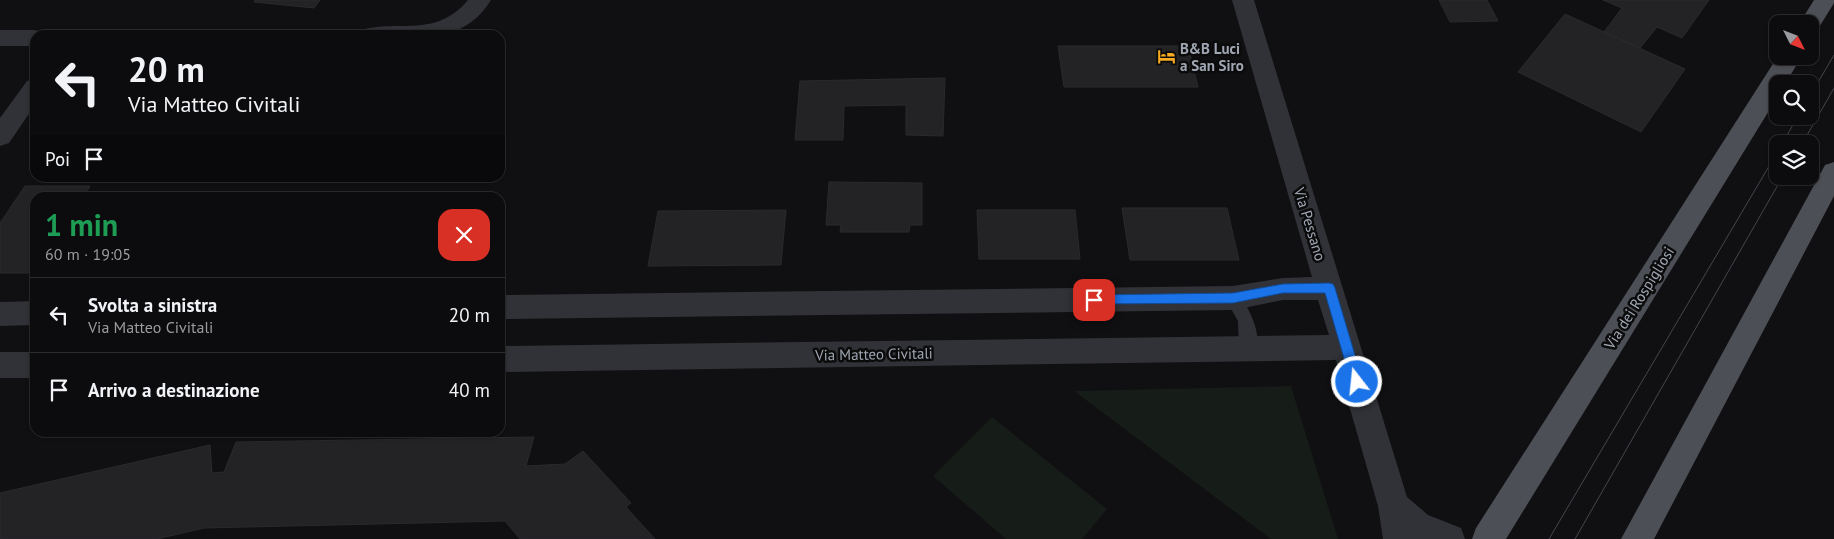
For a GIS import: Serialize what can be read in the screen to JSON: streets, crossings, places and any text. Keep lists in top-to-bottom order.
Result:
{
  "streets": {
    "main road": ["Via dei Rospigliosi"],
    "street": ["Via Pessano", "Via Matteo Civitali"]
  },
  "crossings": [
    ["Via Pessano", "Via Matteo Civitali"]
  ],
  "places": {
    "hotel": ["B&B Luci a San Siro"]
  },
  "north": "bottom right",
  "page": {
    "turn": ["20 m", "Via Matteo Civitali"],
    "then": "Poi",
    "heading": ["1 min", "60 m · 19:05"],
    "list": [
      {
        "name": "Svolta a sinistra",
        "note": "Via Matteo Civitali",
        "value": "20 m"
      },
      {
        "name": "Arrivo a destinazione",
        "value": "40 m"
      }
    ]
  }
}
